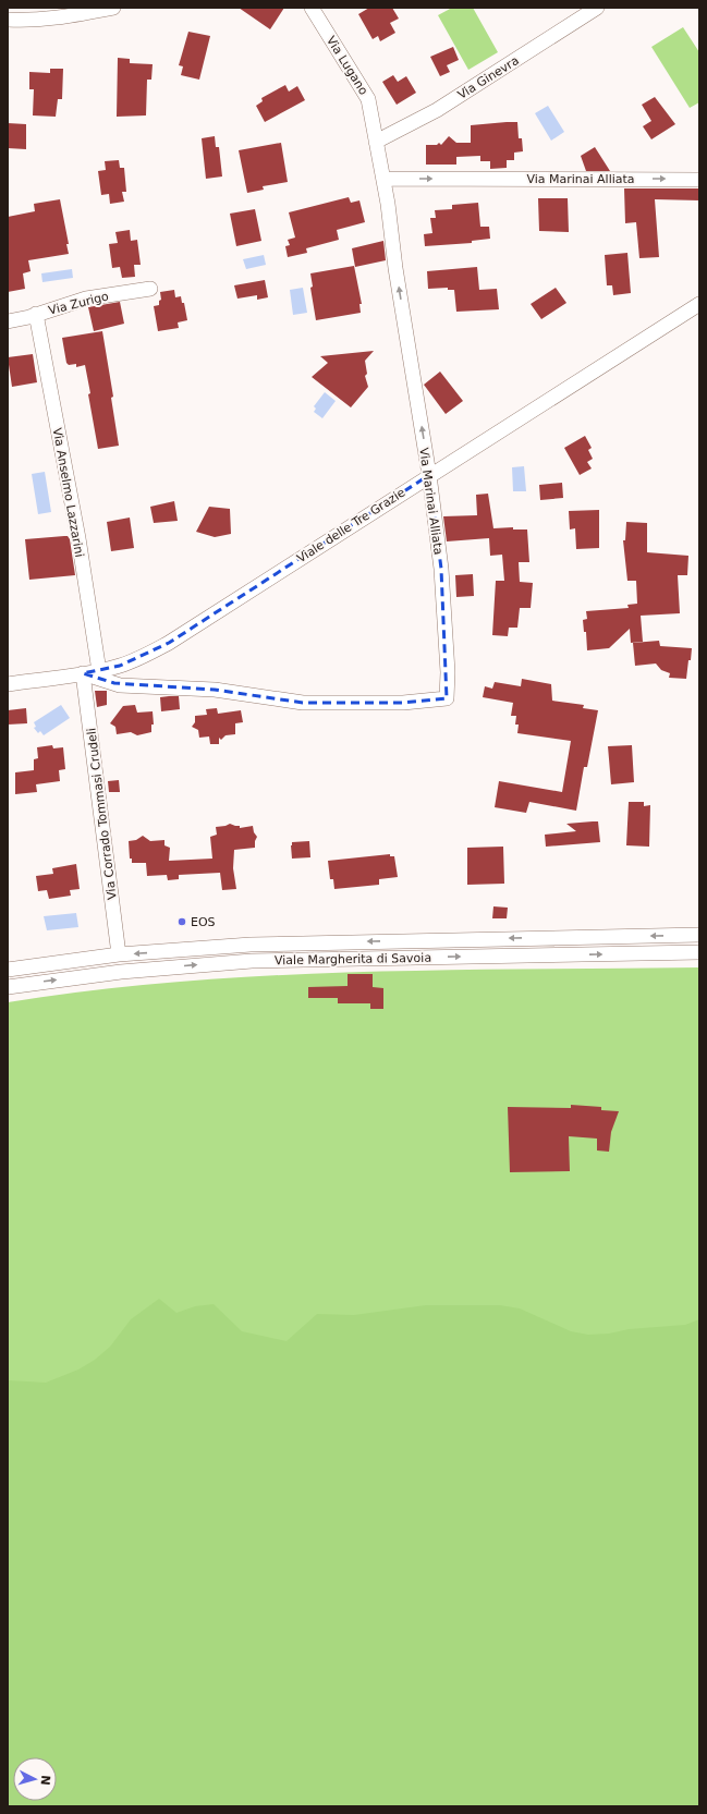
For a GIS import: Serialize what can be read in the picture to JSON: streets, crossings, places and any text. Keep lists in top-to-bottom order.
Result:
{
  "streets": {
    "street": [
      "Via Lugano",
      "Via Ginevra",
      "Via Marinai Alliata",
      "Via Zurigo",
      "Via Anselmo Lazzarini",
      "Viale delle Tre Grazie",
      "Via Corrado Tommasi Crudeli",
      "Viale Margherita di Savoia"
    ]
  },
  "crossings": [
    ["Via Lugano", "Via Ginevra"],
    ["Via Lugano", "Via Marinai Alliata"],
    ["Via Marinai Alliata", "Viale delle Tre Grazie"],
    ["Via Marinai Alliata", "Via Corrado Tommasi Crudeli"],
    ["Via Zurigo", "Via Anselmo Lazzarini"],
    ["Via Anselmo Lazzarini", "Viale delle Tre Grazie"],
    ["Viale delle Tre Grazie", "Via Corrado Tommasi Crudeli"],
    ["Via Corrado Tommasi Crudeli", "Viale Margherita di Savoia"]
  ],
  "places": ["EOS"],
  "north": "right"
}
